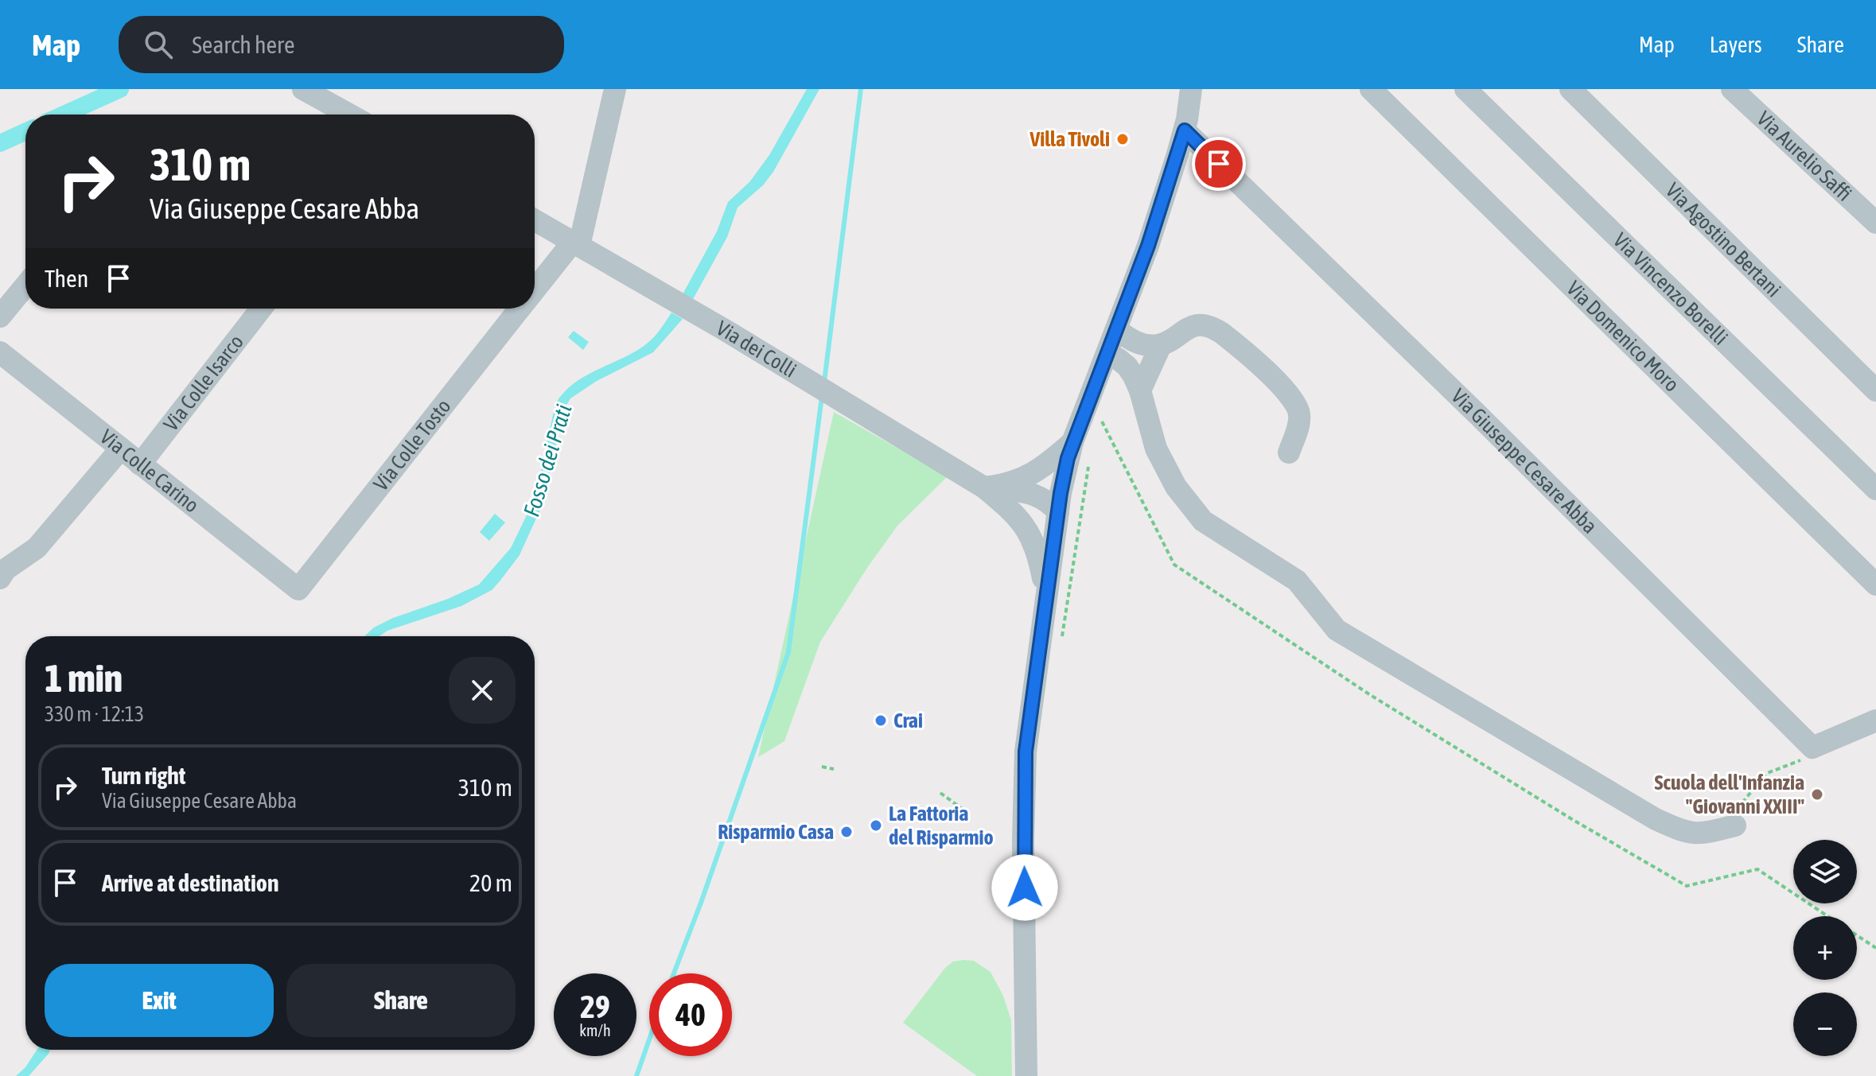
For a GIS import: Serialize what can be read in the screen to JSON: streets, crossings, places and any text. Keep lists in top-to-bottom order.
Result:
{
  "streets": {
    "street": [
      "Via Aurelio Saffi",
      "Via Agostino Bertani",
      "Via Vincenzo Borelli",
      "Via Domenico Moro",
      "Via dei Colli",
      "Via Colle Isarco",
      "Via Colle Tosto",
      "Via Giuseppe Cesare Abba",
      "Via Colle Carino"
    ]
  },
  "crossings": [
    ["Via dei Colli", "Via Colle Tosto"],
    ["Via Colle Isarco", "Via Colle Carino"],
    ["Via Colle Tosto", "Via Colle Carino"]
  ],
  "water": ["Fosso dei Prati"],
  "places": [
    "Villa Tivoli",
    "Crai",
    "Scuola dell'Infanzia \"Giovanni XXIII\"",
    "La Fattoria del Risparmio",
    "Risparmio Casa"
  ],
  "page": {
    "header": "Map",
    "search": "Search here",
    "nav": ["Map", "Layers", "Share"],
    "turn": ["310 m", "Via Giuseppe Cesare Abba"],
    "then": "Then",
    "heading": ["1 min", "330 m · 12:13"],
    "list": [
      {
        "name": "Turn right",
        "note": "Via Giuseppe Cesare Abba",
        "value": "310 m"
      },
      {
        "name": "Arrive at destination",
        "value": "20 m"
      }
    ],
    "map_buttons": ["+", "−"],
    "buttons": ["Exit", "Share"],
    "speed": "29 km/h",
    "limit": "40"
  }
}
